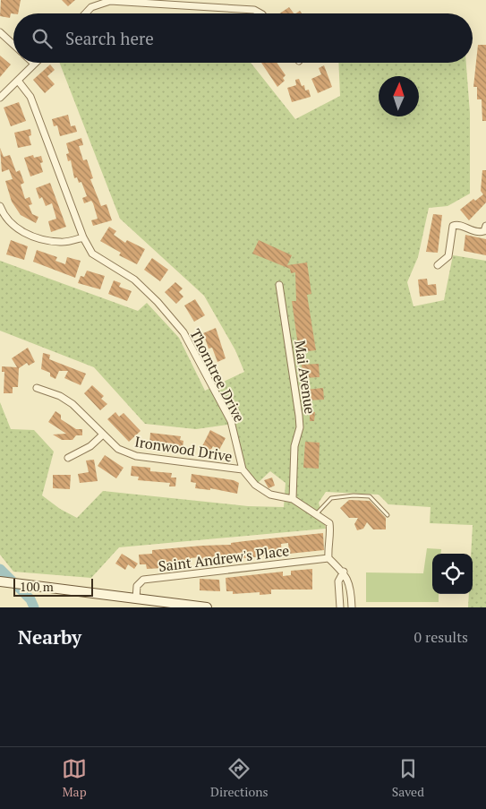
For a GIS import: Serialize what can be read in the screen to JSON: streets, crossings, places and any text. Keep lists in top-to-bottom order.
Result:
{
  "streets": {
    "street": [
      "Thorntree Drive",
      "Mai Avenue",
      "Ironwood Drive",
      "Saint Andrew's Place"
    ]
  },
  "crossings": [
    ["Thorntree Drive", "Mai Avenue"],
    ["Thorntree Drive", "Ironwood Drive"],
    ["Thorntree Drive", "Saint Andrew's Place"]
  ],
  "scale_bar": "100 m",
  "north": "top",
  "page": {
    "search": "Search here",
    "scale": "100 m",
    "heading": ["Nearby", "0 results"],
    "nav": ["Map", "Directions", "Saved"]
  }
}
